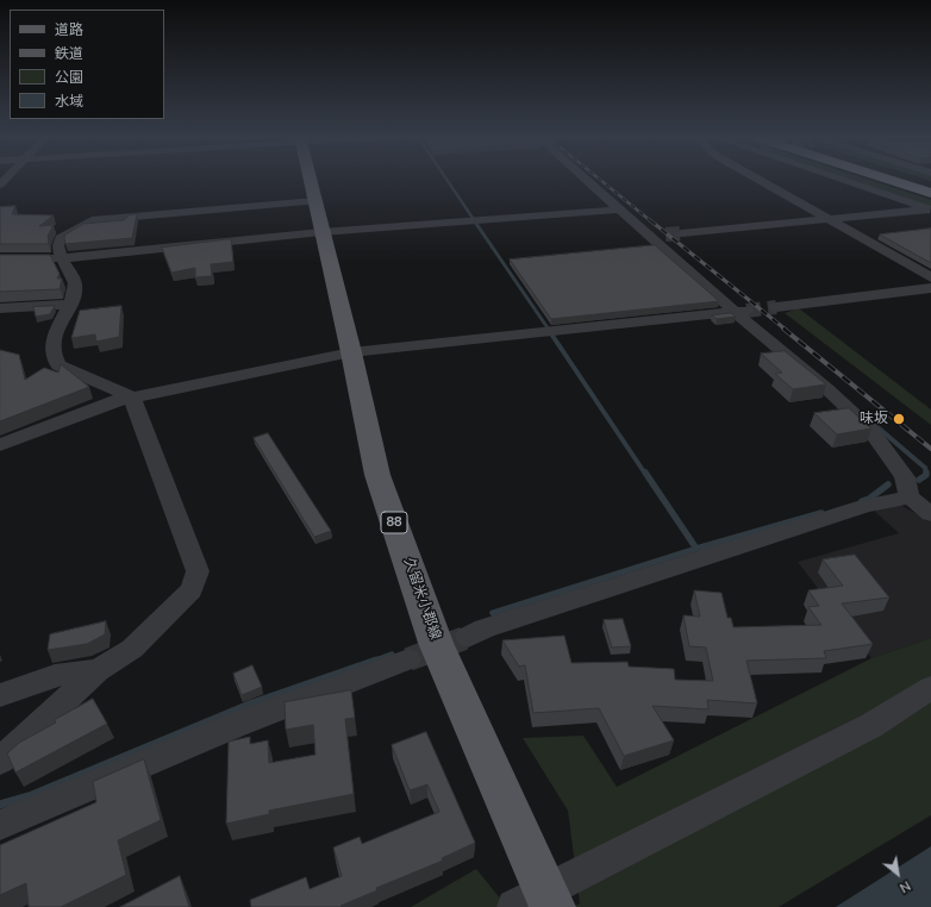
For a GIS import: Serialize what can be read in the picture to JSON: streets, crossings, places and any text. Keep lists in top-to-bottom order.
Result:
{
  "streets": {
    "main road": ["88", "久留米小郡線"]
  },
  "places": ["味坂"],
  "legend": [
    "道路",
    "鉄道",
    "公園",
    "水域"
  ],
  "north": "bottom right"
}
